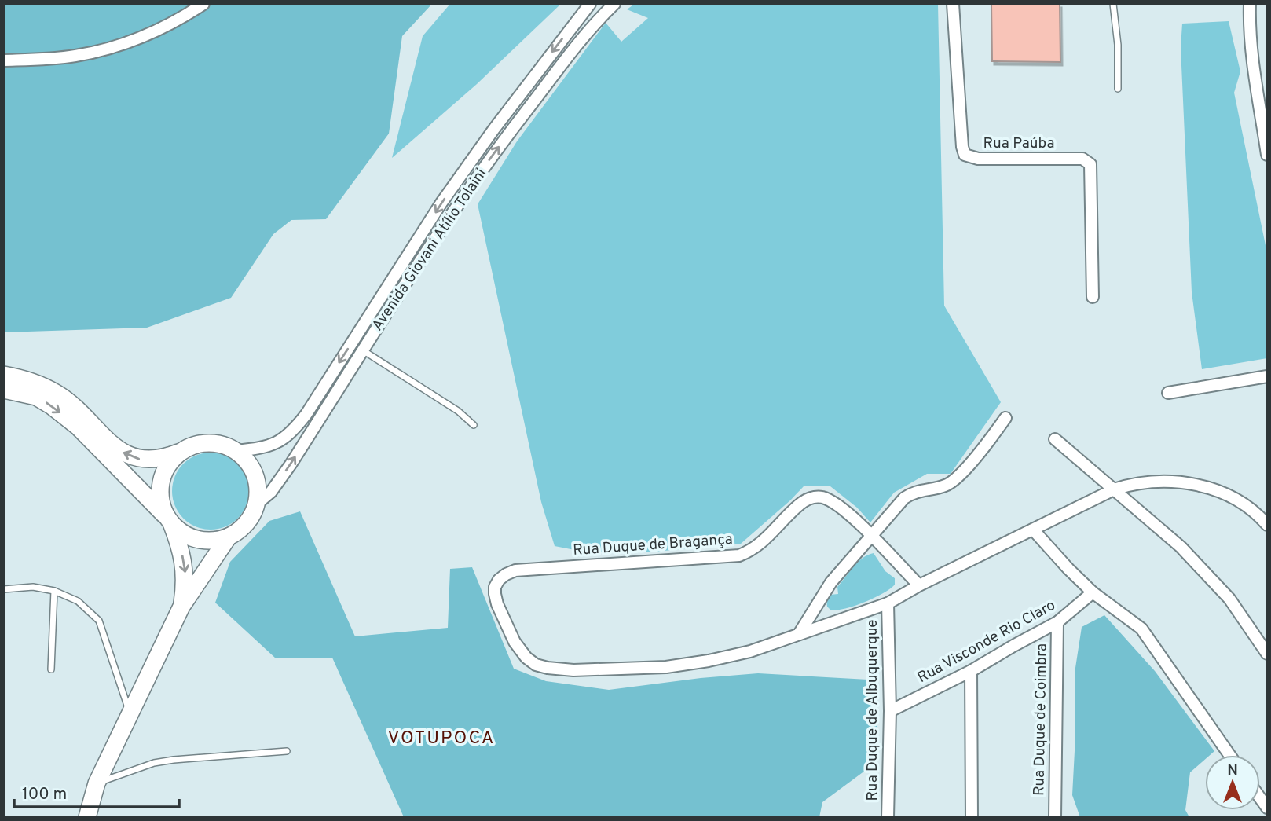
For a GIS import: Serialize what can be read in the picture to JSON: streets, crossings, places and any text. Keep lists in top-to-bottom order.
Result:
{
  "streets": {
    "street": [
      "Rua Paúba",
      "Avenida Giovani Atílio Tolaini",
      "Rua Duque de Bragança",
      "Rua Visconde Rio Claro",
      "Rua Duque de Albuquerque",
      "Rua Duque de Coimbra"
    ]
  },
  "crossings": [
    ["Rua Visconde Rio Claro", "Rua Duque de Albuquerque"],
    ["Rua Visconde Rio Claro", "Rua Duque de Coimbra"]
  ],
  "districts": ["VOTUPOCA"],
  "scale_bar": "100 m",
  "north": "top"
}
